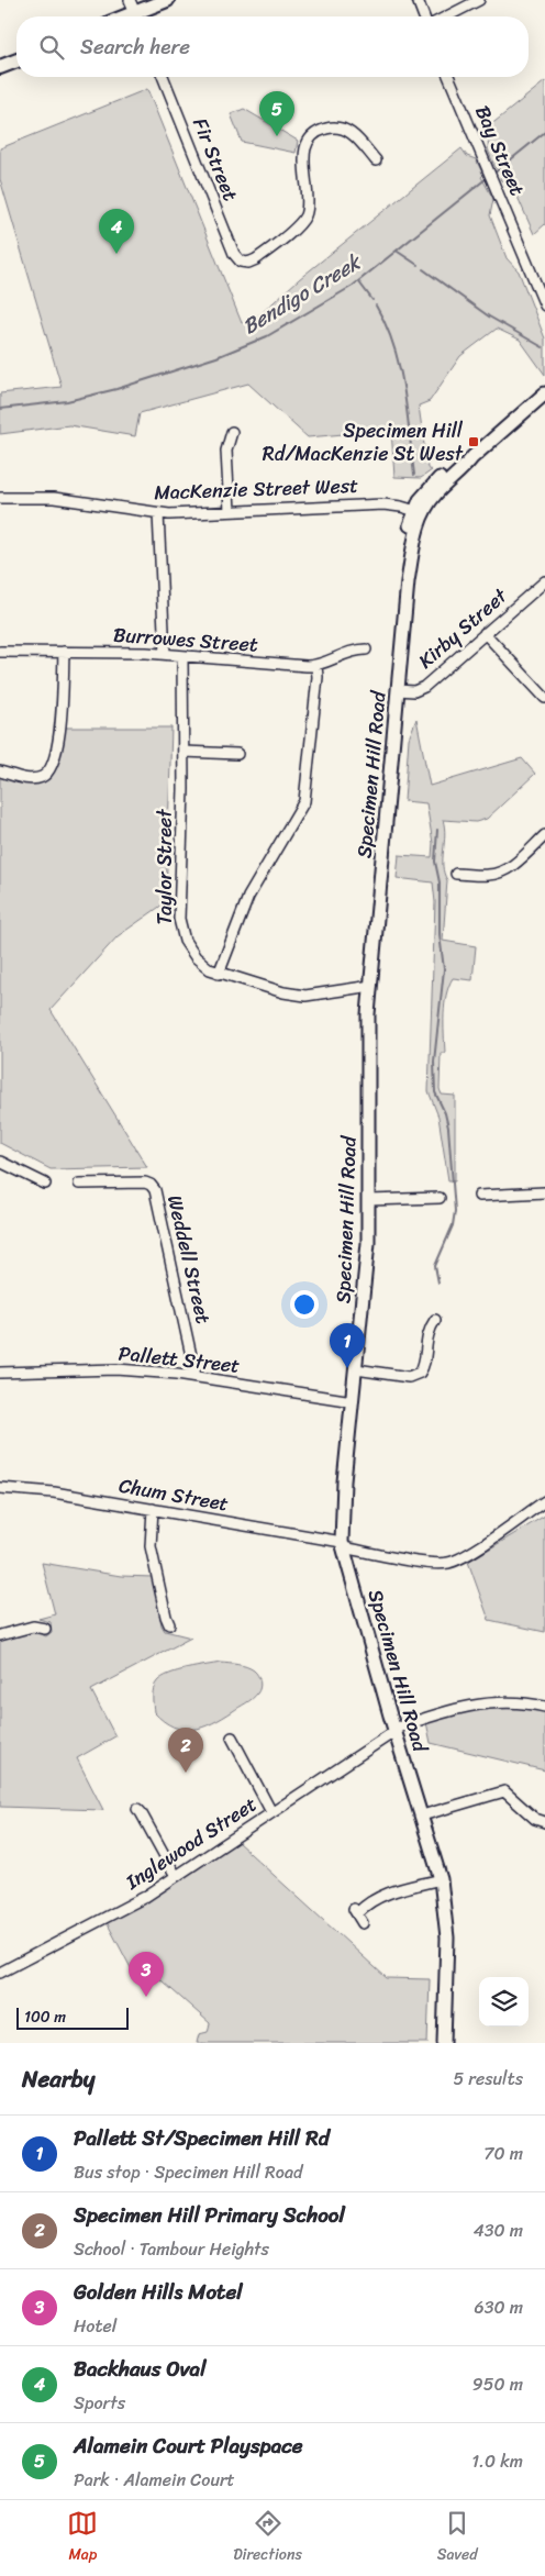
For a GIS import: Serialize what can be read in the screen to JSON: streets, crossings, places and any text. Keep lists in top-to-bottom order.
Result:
{
  "streets": {
    "main road": ["Specimen Hill Road"],
    "street": [
      "Bay Street",
      "Fir Street",
      "MacKenzie Street West",
      "Kirby Street",
      "Burrowes Street",
      "Taylor Street",
      "Weddell Street",
      "Pallett Street",
      "Chum Street",
      "Inglewood Street"
    ]
  },
  "crossings": [
    ["MacKenzie Street West", "Specimen Hill Road"],
    ["Kirby Street", "Specimen Hill Road"],
    ["Burrowes Street", "Taylor Street"],
    ["Specimen Hill Road", "Taylor Street"],
    ["Specimen Hill Road", "Pallett Street"],
    ["Specimen Hill Road", "Chum Street"],
    ["Specimen Hill Road", "Inglewood Street"],
    ["Weddell Street", "Pallett Street"]
  ],
  "water": ["Bendigo Creek"],
  "places": {
    "transit": ["Specimen Hill Rd/MacKenzie St West"]
  },
  "scale_bar": "100 m",
  "page": {
    "search": "Search here",
    "pins": [
      "5",
      "4",
      "1",
      "2",
      "3"
    ],
    "scale": "100 m",
    "heading": ["Nearby", "5 results"],
    "list": [
      {
        "mark": "1",
        "name": "Pallett St/Specimen Hill Rd",
        "note": "Bus stop · Specimen Hill Road",
        "value": "70 m"
      },
      {
        "mark": "2",
        "name": "Specimen Hill Primary School",
        "note": "School · Tambour Heights",
        "value": "430 m"
      },
      {
        "mark": "3",
        "name": "Golden Hills Motel",
        "note": "Hotel",
        "value": "630 m"
      },
      {
        "mark": "4",
        "name": "Backhaus Oval",
        "note": "Sports",
        "value": "950 m"
      },
      {
        "mark": "5",
        "name": "Alamein Court Playspace",
        "note": "Park · Alamein Court",
        "value": "1.0 km"
      }
    ],
    "nav": ["Map", "Directions", "Saved"]
  }
}
